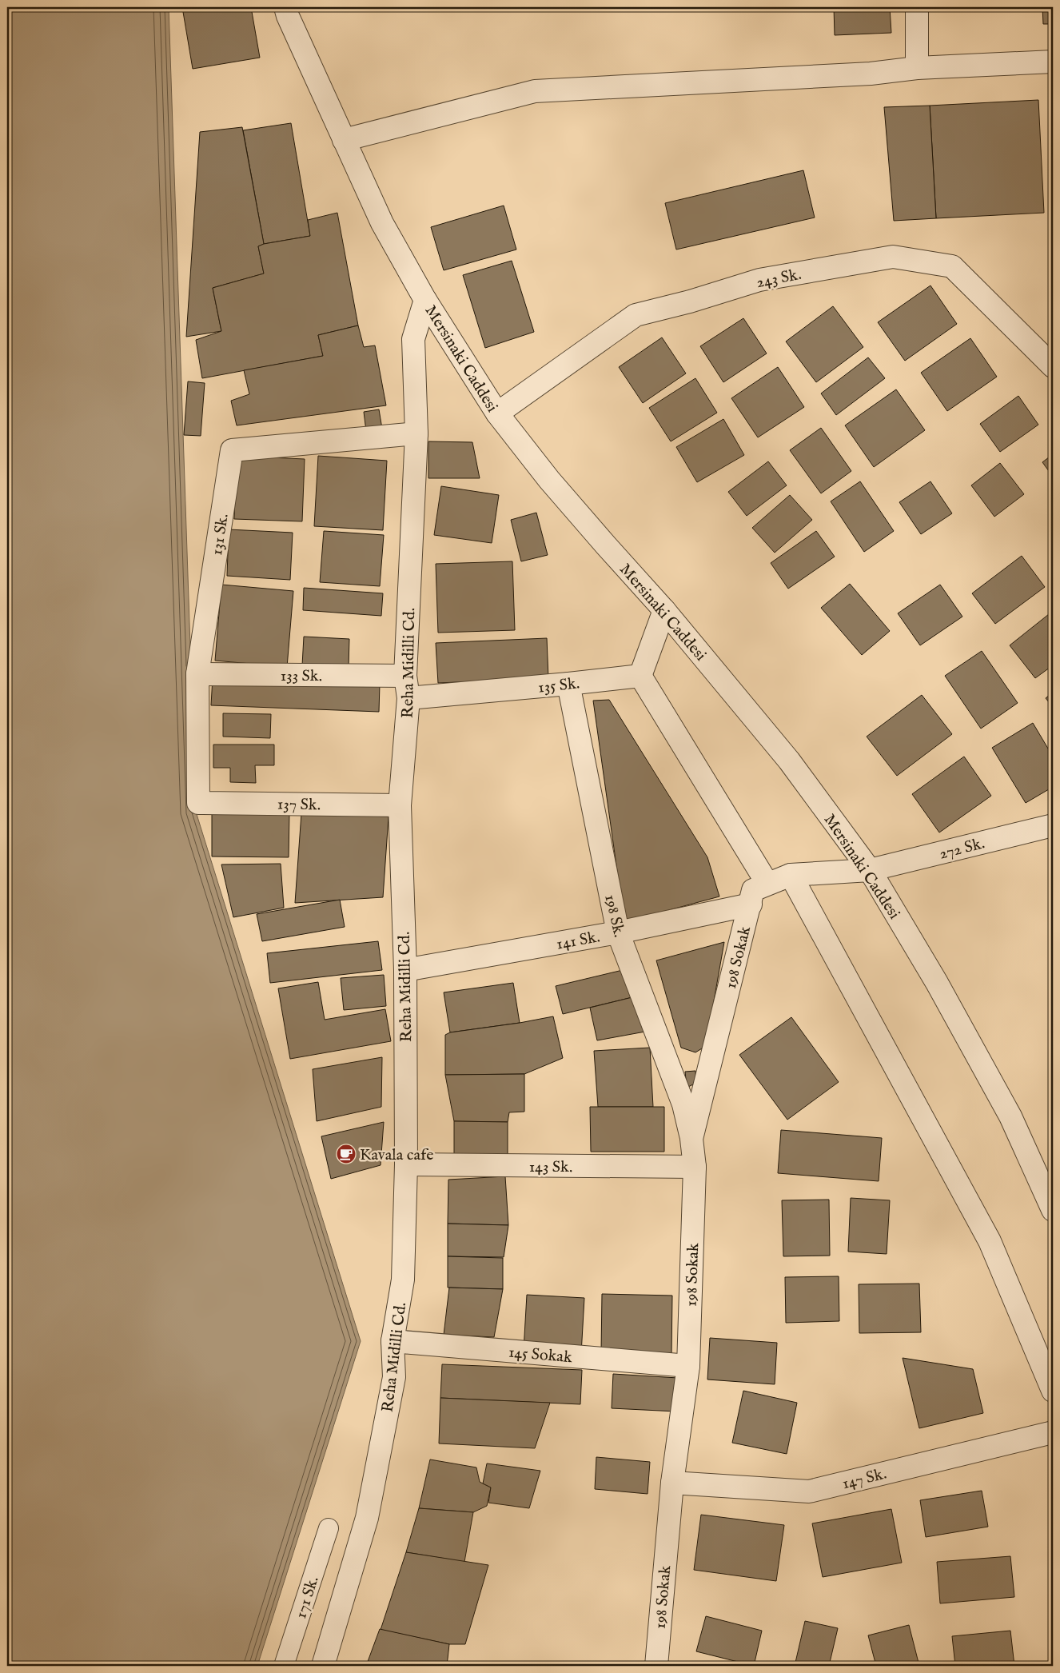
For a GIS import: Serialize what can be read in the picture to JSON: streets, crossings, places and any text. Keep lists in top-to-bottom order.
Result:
{
  "streets": {
    "street": [
      "243 Sk.",
      "Mersinaki Caddesi",
      "131 Sk.",
      "Reha Midilli Cd.",
      "133 Sk.",
      "135 Sk.",
      "137 Sk.",
      "272 Sk.",
      "198 Sk.",
      "141 Sk.",
      "198 Sokak",
      "143 Sk.",
      "145 Sokak",
      "147 Sk.",
      "171 Sk."
    ]
  },
  "crossings": [
    ["243 Sk.", "Mersinaki Caddesi"],
    ["Mersinaki Caddesi", "Reha Midilli Cd."],
    ["Mersinaki Caddesi", "272 Sk."],
    ["Mersinaki Caddesi", "141 Sk."],
    ["131 Sk.", "Reha Midilli Cd."],
    ["131 Sk.", "133 Sk."],
    ["131 Sk.", "137 Sk."],
    ["Reha Midilli Cd.", "133 Sk."],
    ["Reha Midilli Cd.", "135 Sk."],
    ["Reha Midilli Cd.", "137 Sk."],
    ["Reha Midilli Cd.", "141 Sk."],
    ["Reha Midilli Cd.", "143 Sk."],
    ["Reha Midilli Cd.", "145 Sokak"],
    ["135 Sk.", "198 Sk."],
    ["272 Sk.", "141 Sk."],
    ["198 Sk.", "141 Sk."],
    ["198 Sk.", "198 Sokak"],
    ["141 Sk.", "198 Sokak"],
    ["198 Sokak", "143 Sk."],
    ["198 Sokak", "145 Sokak"],
    ["198 Sokak", "147 Sk."]
  ],
  "places": {
    "cafe": ["Kavala cafe"]
  }
}
